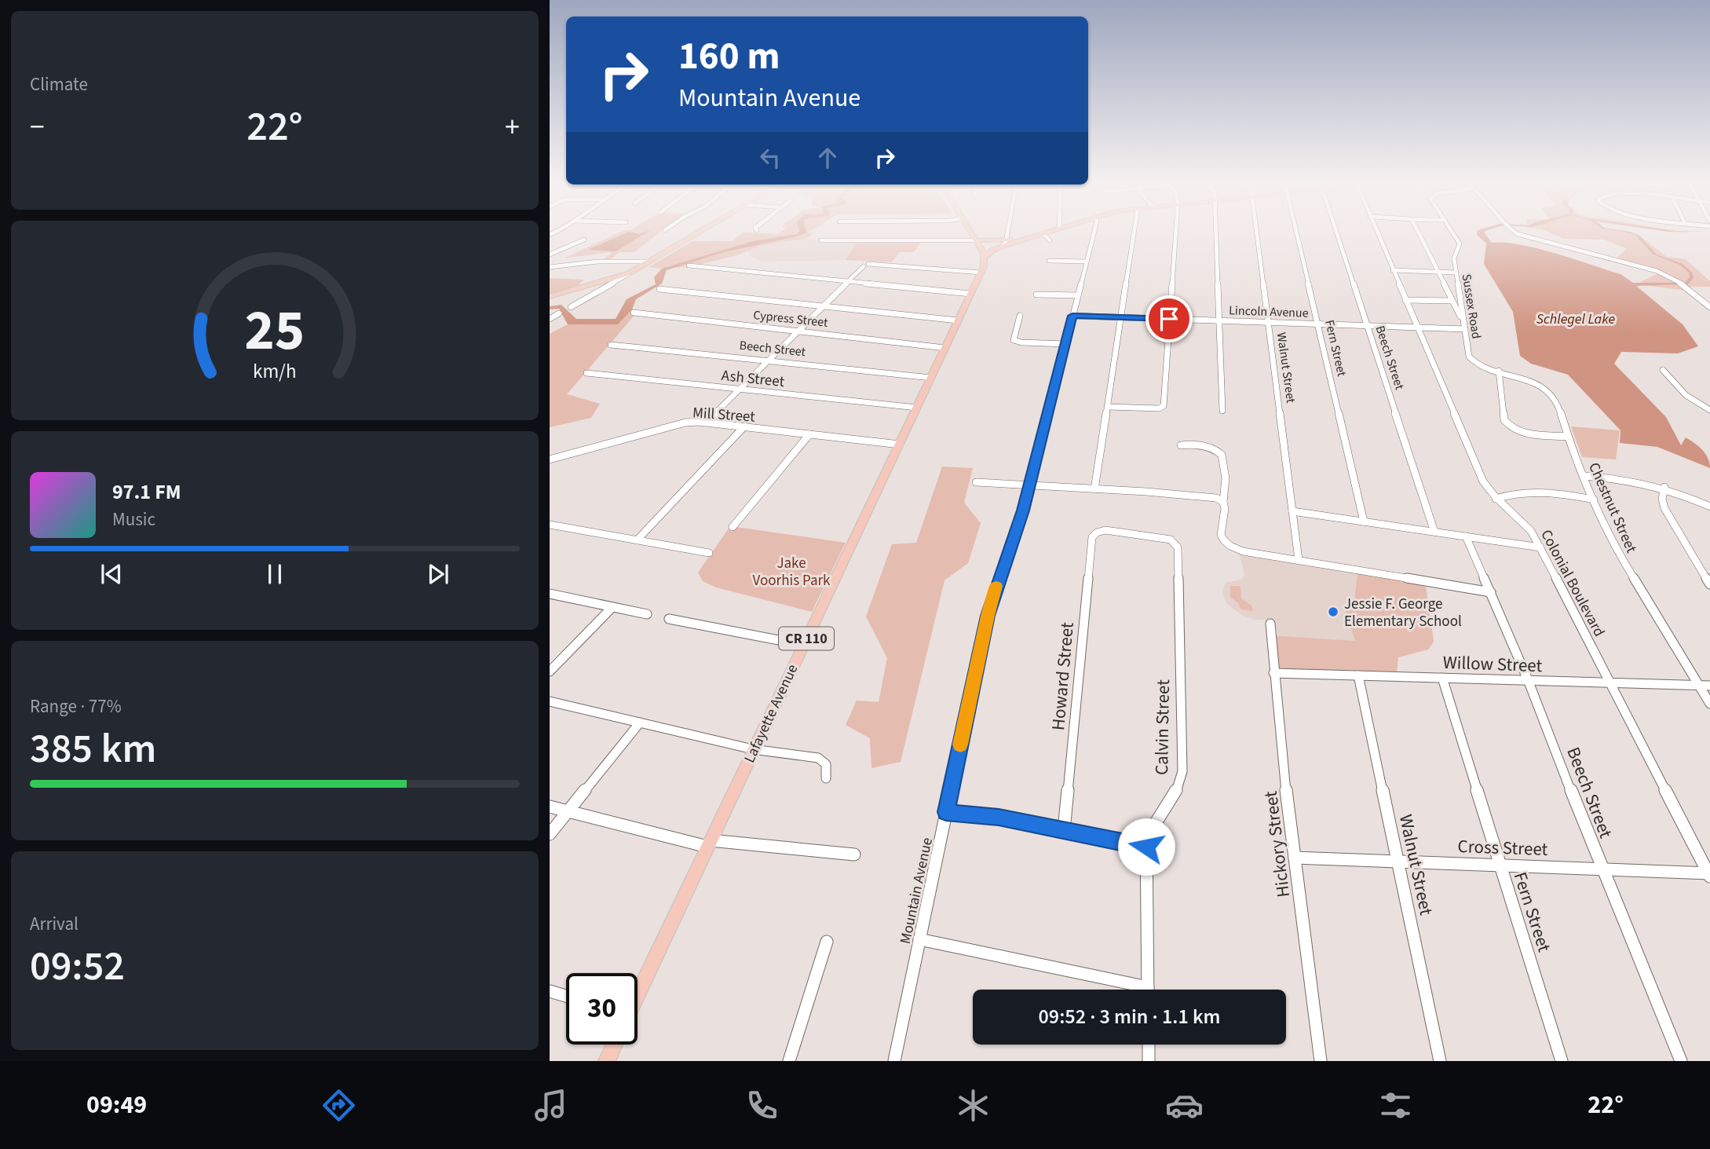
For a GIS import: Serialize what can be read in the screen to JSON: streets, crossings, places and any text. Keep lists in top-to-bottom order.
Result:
{
  "streets": {
    "main road": ["CR 110", "Lafayette Avenue"],
    "street": [
      "Sussex Road",
      "Lincoln Avenue",
      "Cypress Street",
      "Beech Street",
      "Fern Street",
      "Walnut Street",
      "Ash Street",
      "Mill Street",
      "Chestnut Street",
      "Colonial Boulevard",
      "Willow Street",
      "Howard Street",
      "Calvin Street",
      "Hickory Street",
      "Cross Street",
      "Mountain Avenue"
    ]
  },
  "crossings": [
    ["Sussex Road", "Lincoln Avenue"],
    ["Sussex Road", "Chestnut Street"],
    ["Lincoln Avenue", "Beech Street"],
    ["Lincoln Avenue", "Fern Street"],
    ["Lincoln Avenue", "Walnut Street"],
    ["Lincoln Avenue", "Colonial Boulevard"],
    ["Lincoln Avenue", "Mountain Avenue"],
    ["Cypress Street", "Lafayette Avenue"],
    ["Beech Street", "Willow Street"],
    ["Beech Street", "Lafayette Avenue"],
    ["Beech Street", "Cross Street"],
    ["Fern Street", "Willow Street"],
    ["Fern Street", "Cross Street"],
    ["Walnut Street", "Willow Street"],
    ["Walnut Street", "Cross Street"],
    ["Ash Street", "Lafayette Avenue"],
    ["Mill Street", "Lafayette Avenue"],
    ["Chestnut Street", "Willow Street"],
    ["Colonial Boulevard", "Willow Street"],
    ["Colonial Boulevard", "Cross Street"],
    ["Willow Street", "Hickory Street"],
    ["Howard Street", "Calvin Street"],
    ["Hickory Street", "Cross Street"]
  ],
  "water": ["Schlegel Lake"],
  "parks": ["Jake Voorhis Park"],
  "places": ["Jessie F. George Elementary School"],
  "page": {
    "tile": [
      "Climate",
      ["Range · 77%", "385 km"],
      ["Arrival", "09:52"]
    ],
    "turn": ["160 m", "Mountain Avenue"],
    "heat": ["−", "22°", "+"],
    "song": ["97.1 FM", "Music"],
    "limit": "30",
    "trip": "09:52 · 3 min · 1.1 km",
    "tabs": ["09:49", "22°"],
    "gauge": ["25", "km/h"]
  }
}
